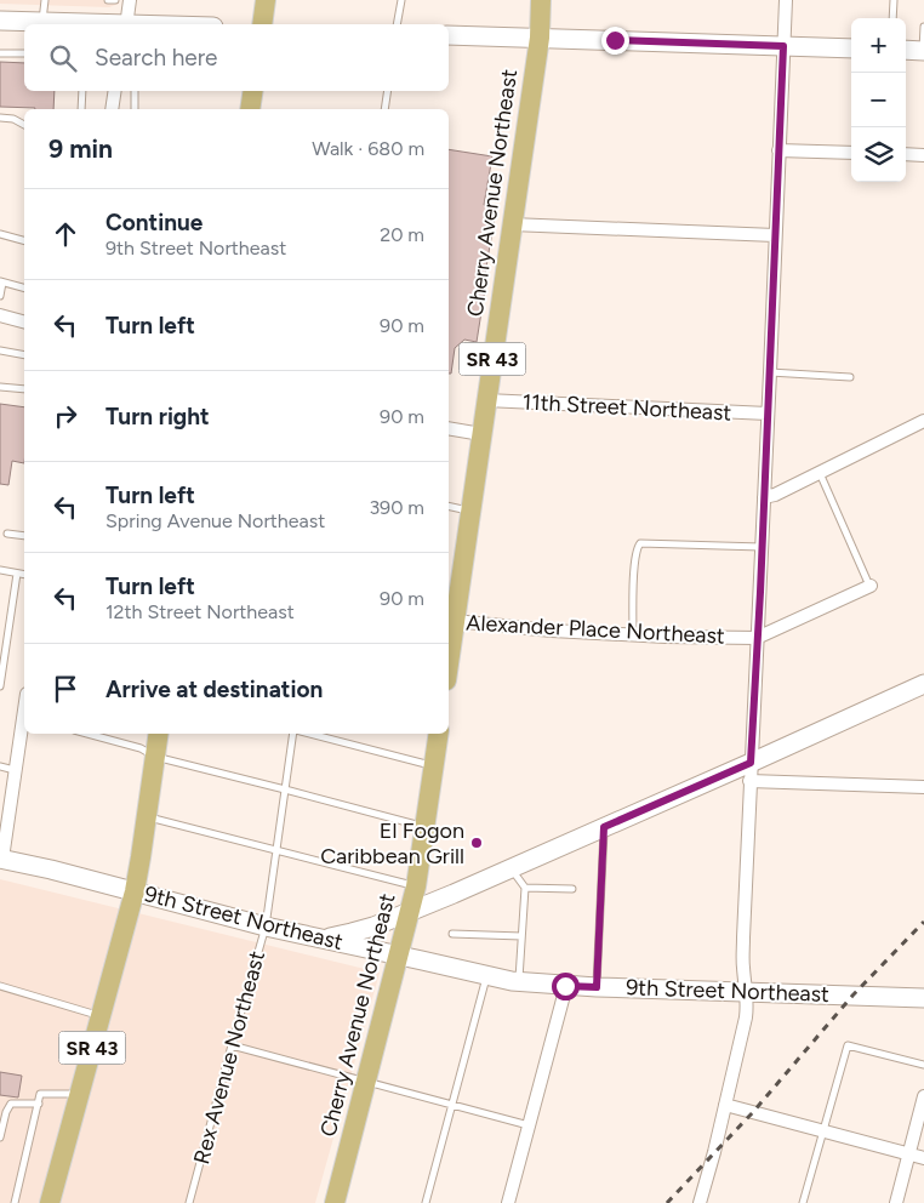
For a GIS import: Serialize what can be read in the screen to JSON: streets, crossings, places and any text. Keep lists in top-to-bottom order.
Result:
{
  "streets": {
    "main road": ["Cherry Avenue Northeast", "SR 43"],
    "street": ["11th Street Northeast", "Alexander Place Northeast", "9th Street Northeast"],
    "lane": ["Rex Avenue Northeast"]
  },
  "crossings": [
    ["Cherry Avenue Northeast", "11th Street Northeast"],
    ["Cherry Avenue Northeast", "Alexander Place Northeast"],
    ["Cherry Avenue Northeast", "9th Street Northeast"],
    ["SR 43", "9th Street Northeast"],
    ["9th Street Northeast", "Rex Avenue Northeast"]
  ],
  "places": ["El Fogon Caribbean Grill"],
  "page": {
    "map_buttons": ["+", "−"],
    "search": "Search here",
    "heading": ["9 min", "Walk · 680 m"],
    "list": [
      ["Continue", "9th Street Northeast", "20 m"],
      ["Turn left", "90 m"],
      ["Turn right", "90 m"],
      ["Turn left", "Spring Avenue Northeast", "390 m"],
      ["Turn left", "12th Street Northeast", "90 m"],
      "Arrive at destination"
    ]
  }
}
